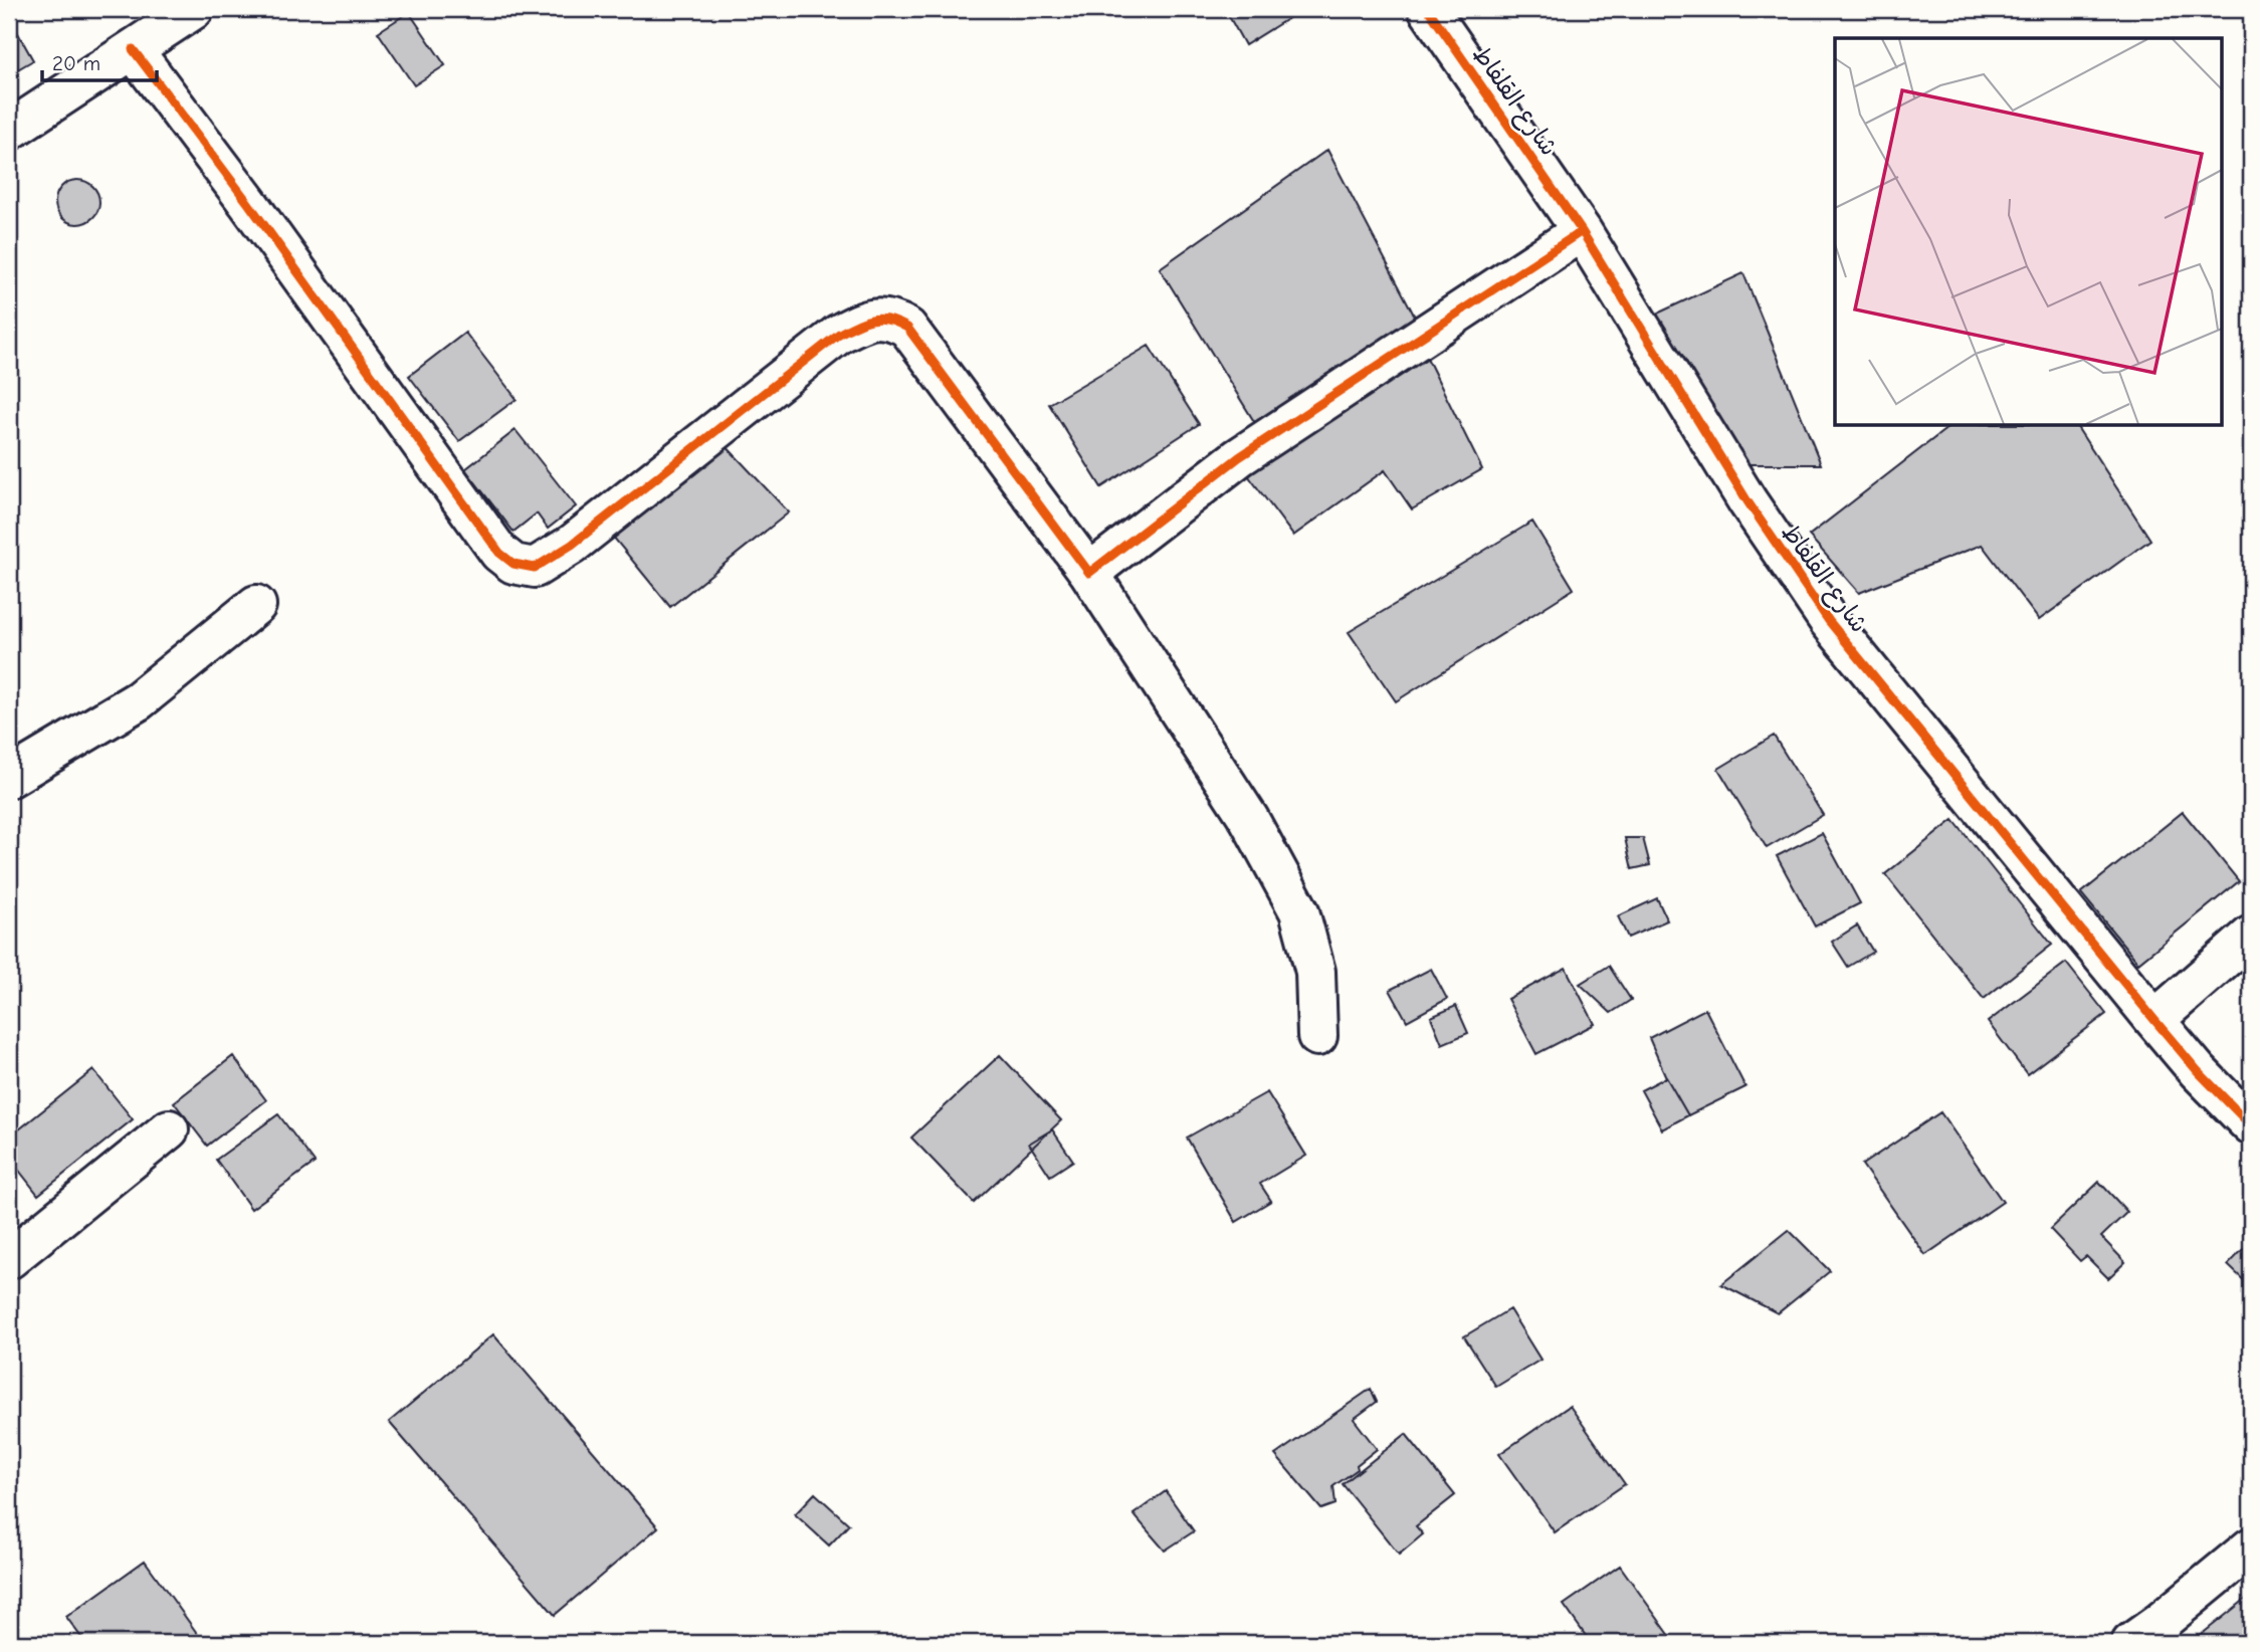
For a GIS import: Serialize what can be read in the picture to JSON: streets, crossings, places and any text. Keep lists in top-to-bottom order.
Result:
{
  "streets": {
    "street": ["شارع القلفاط"]
  },
  "scale_bar": "20 m"
}
